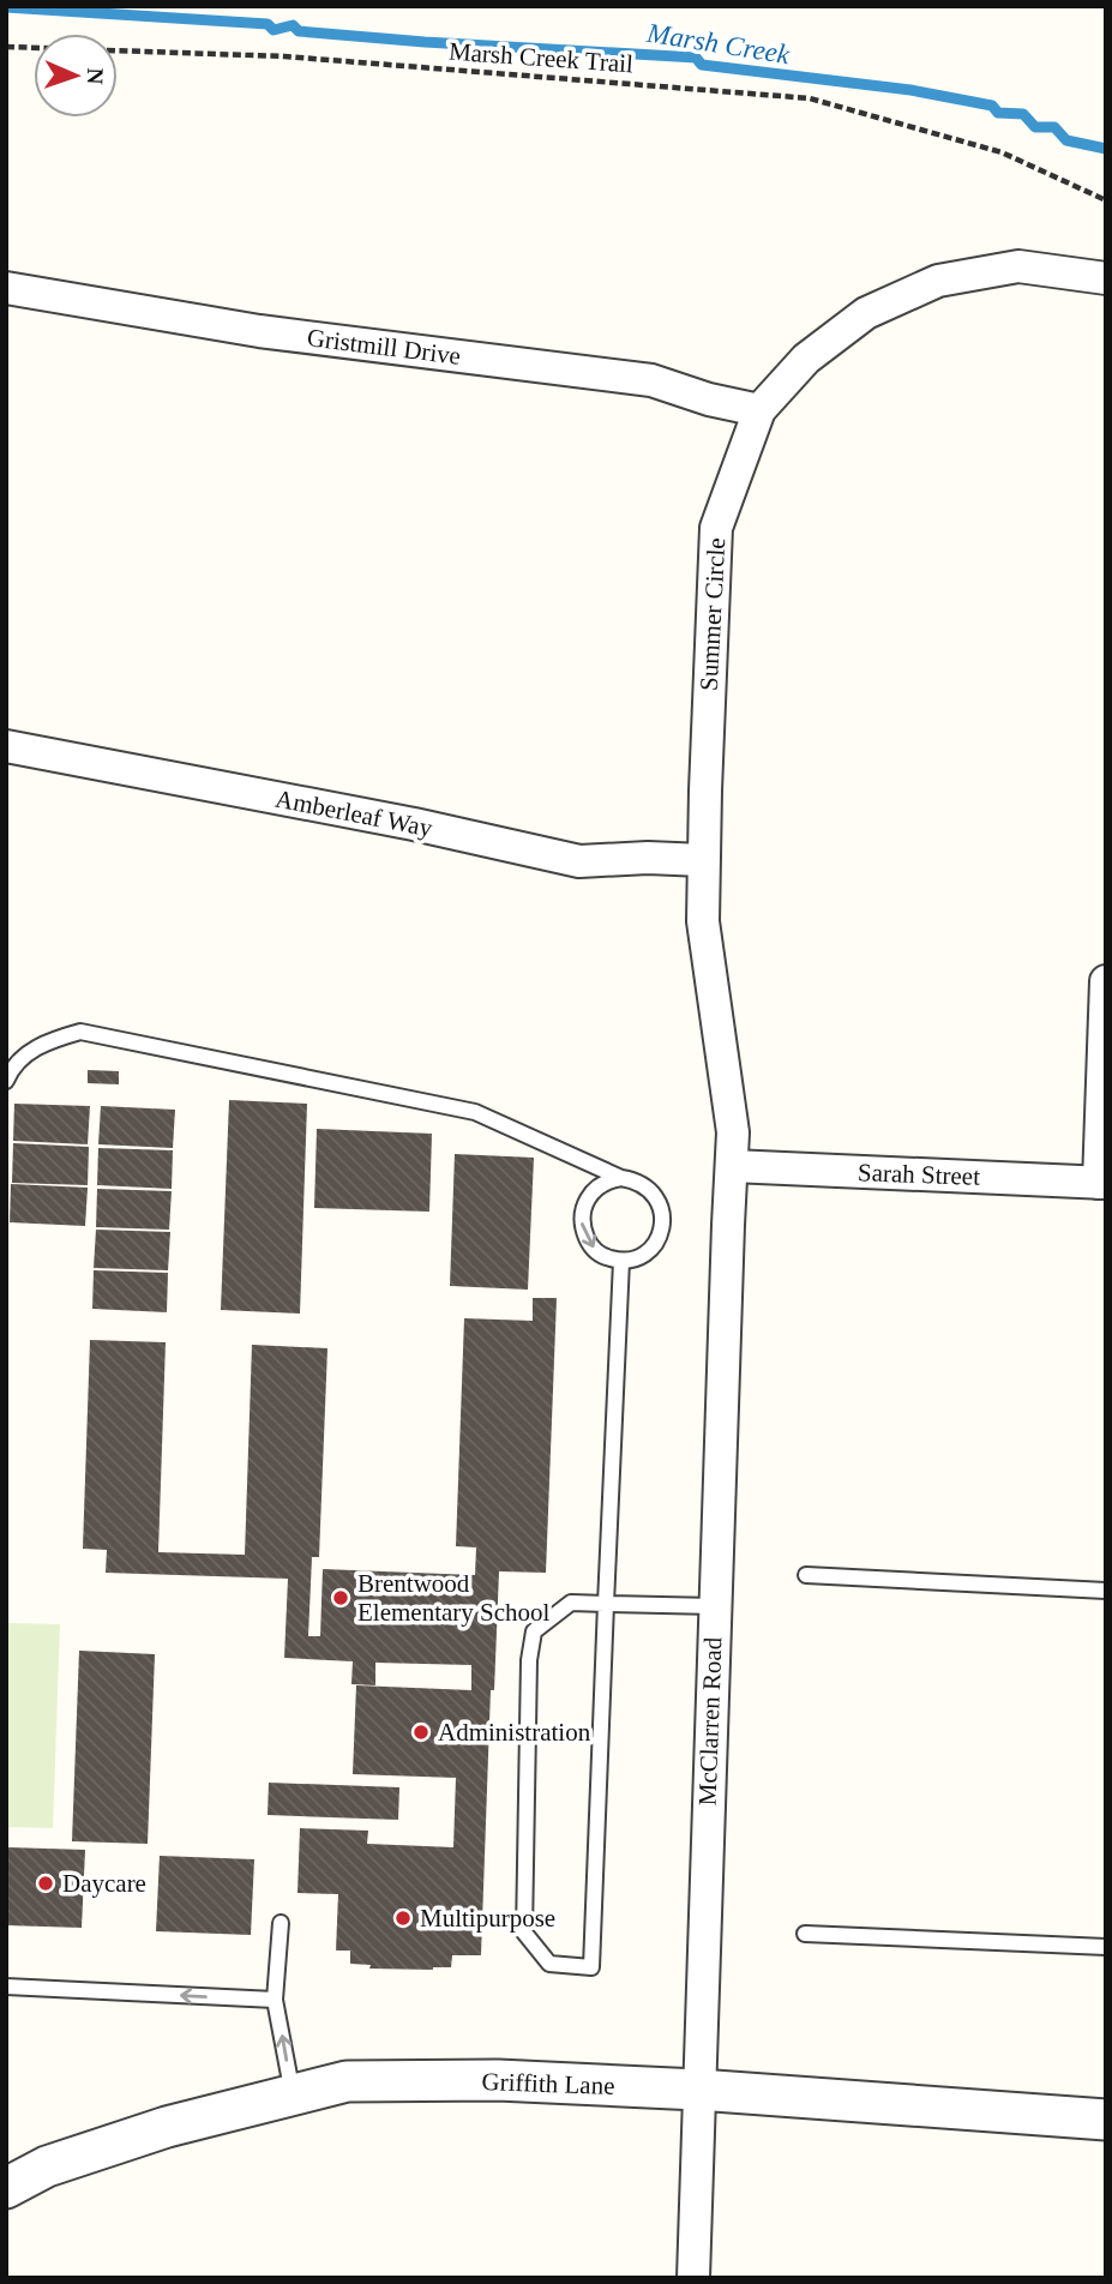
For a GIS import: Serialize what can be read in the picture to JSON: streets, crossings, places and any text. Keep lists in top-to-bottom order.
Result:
{
  "streets": {
    "street": [
      "Gristmill Drive",
      "Summer Circle",
      "Amberleaf Way",
      "Sarah Street",
      "McClarren Road",
      "Griffith Lane"
    ],
    "path": ["Marsh Creek Trail"]
  },
  "crossings": [
    ["Gristmill Drive", "Summer Circle"],
    ["Summer Circle", "Amberleaf Way"],
    ["Summer Circle", "Sarah Street"],
    ["Summer Circle", "McClarren Road"],
    ["Sarah Street", "McClarren Road"],
    ["McClarren Road", "Griffith Lane"]
  ],
  "water": ["Marsh Creek"],
  "places": [
    "Brentwood Elementary School",
    "Administration",
    "Daycare",
    "Multipurpose"
  ],
  "north": "right"
}
